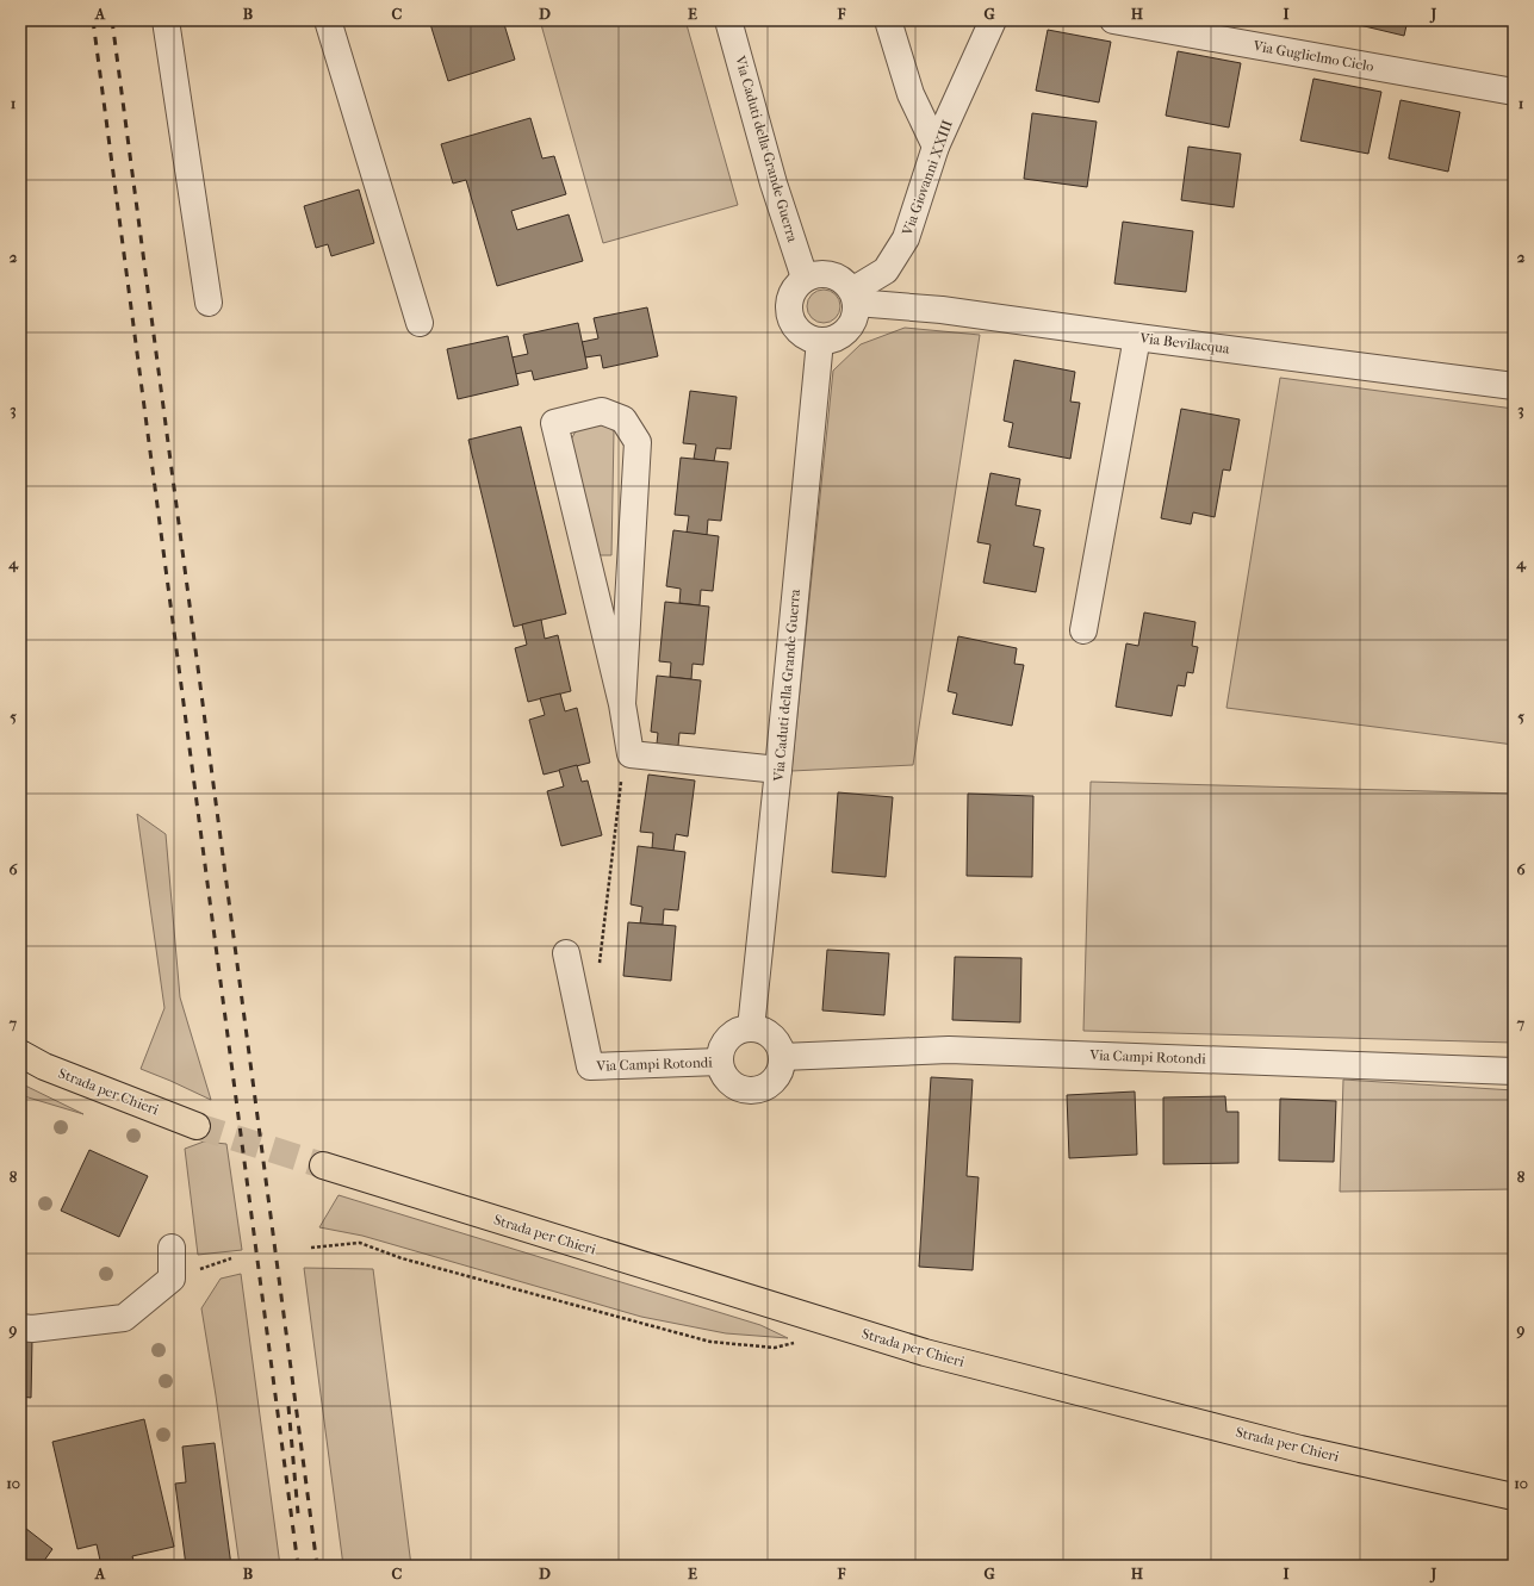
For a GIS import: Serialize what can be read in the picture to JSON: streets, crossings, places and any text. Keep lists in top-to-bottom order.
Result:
{
  "streets": {
    "main road": ["Strada per Chieri"],
    "street": [
      "Via Guglielmo Cielo",
      "Via Caduti della Grande Guerra",
      "Via Giovanni XXIII",
      "Via Bevilacqua",
      "Via Campi Rotondi"
    ]
  },
  "crossings": [
    ["Via Caduti della Grande Guerra", "Via Giovanni XXIII"],
    ["Via Caduti della Grande Guerra", "Via Bevilacqua"],
    ["Via Caduti della Grande Guerra", "Via Campi Rotondi"],
    ["Via Giovanni XXIII", "Via Bevilacqua"]
  ],
  "grid": {
    "columns": [
      "A",
      "B",
      "C",
      "D",
      "E",
      "F",
      "G",
      "H",
      "I",
      "J"
    ],
    "rows": [
      "1",
      "2",
      "3",
      "4",
      "5",
      "6",
      "7",
      "8",
      "9",
      "10"
    ]
  }
}
